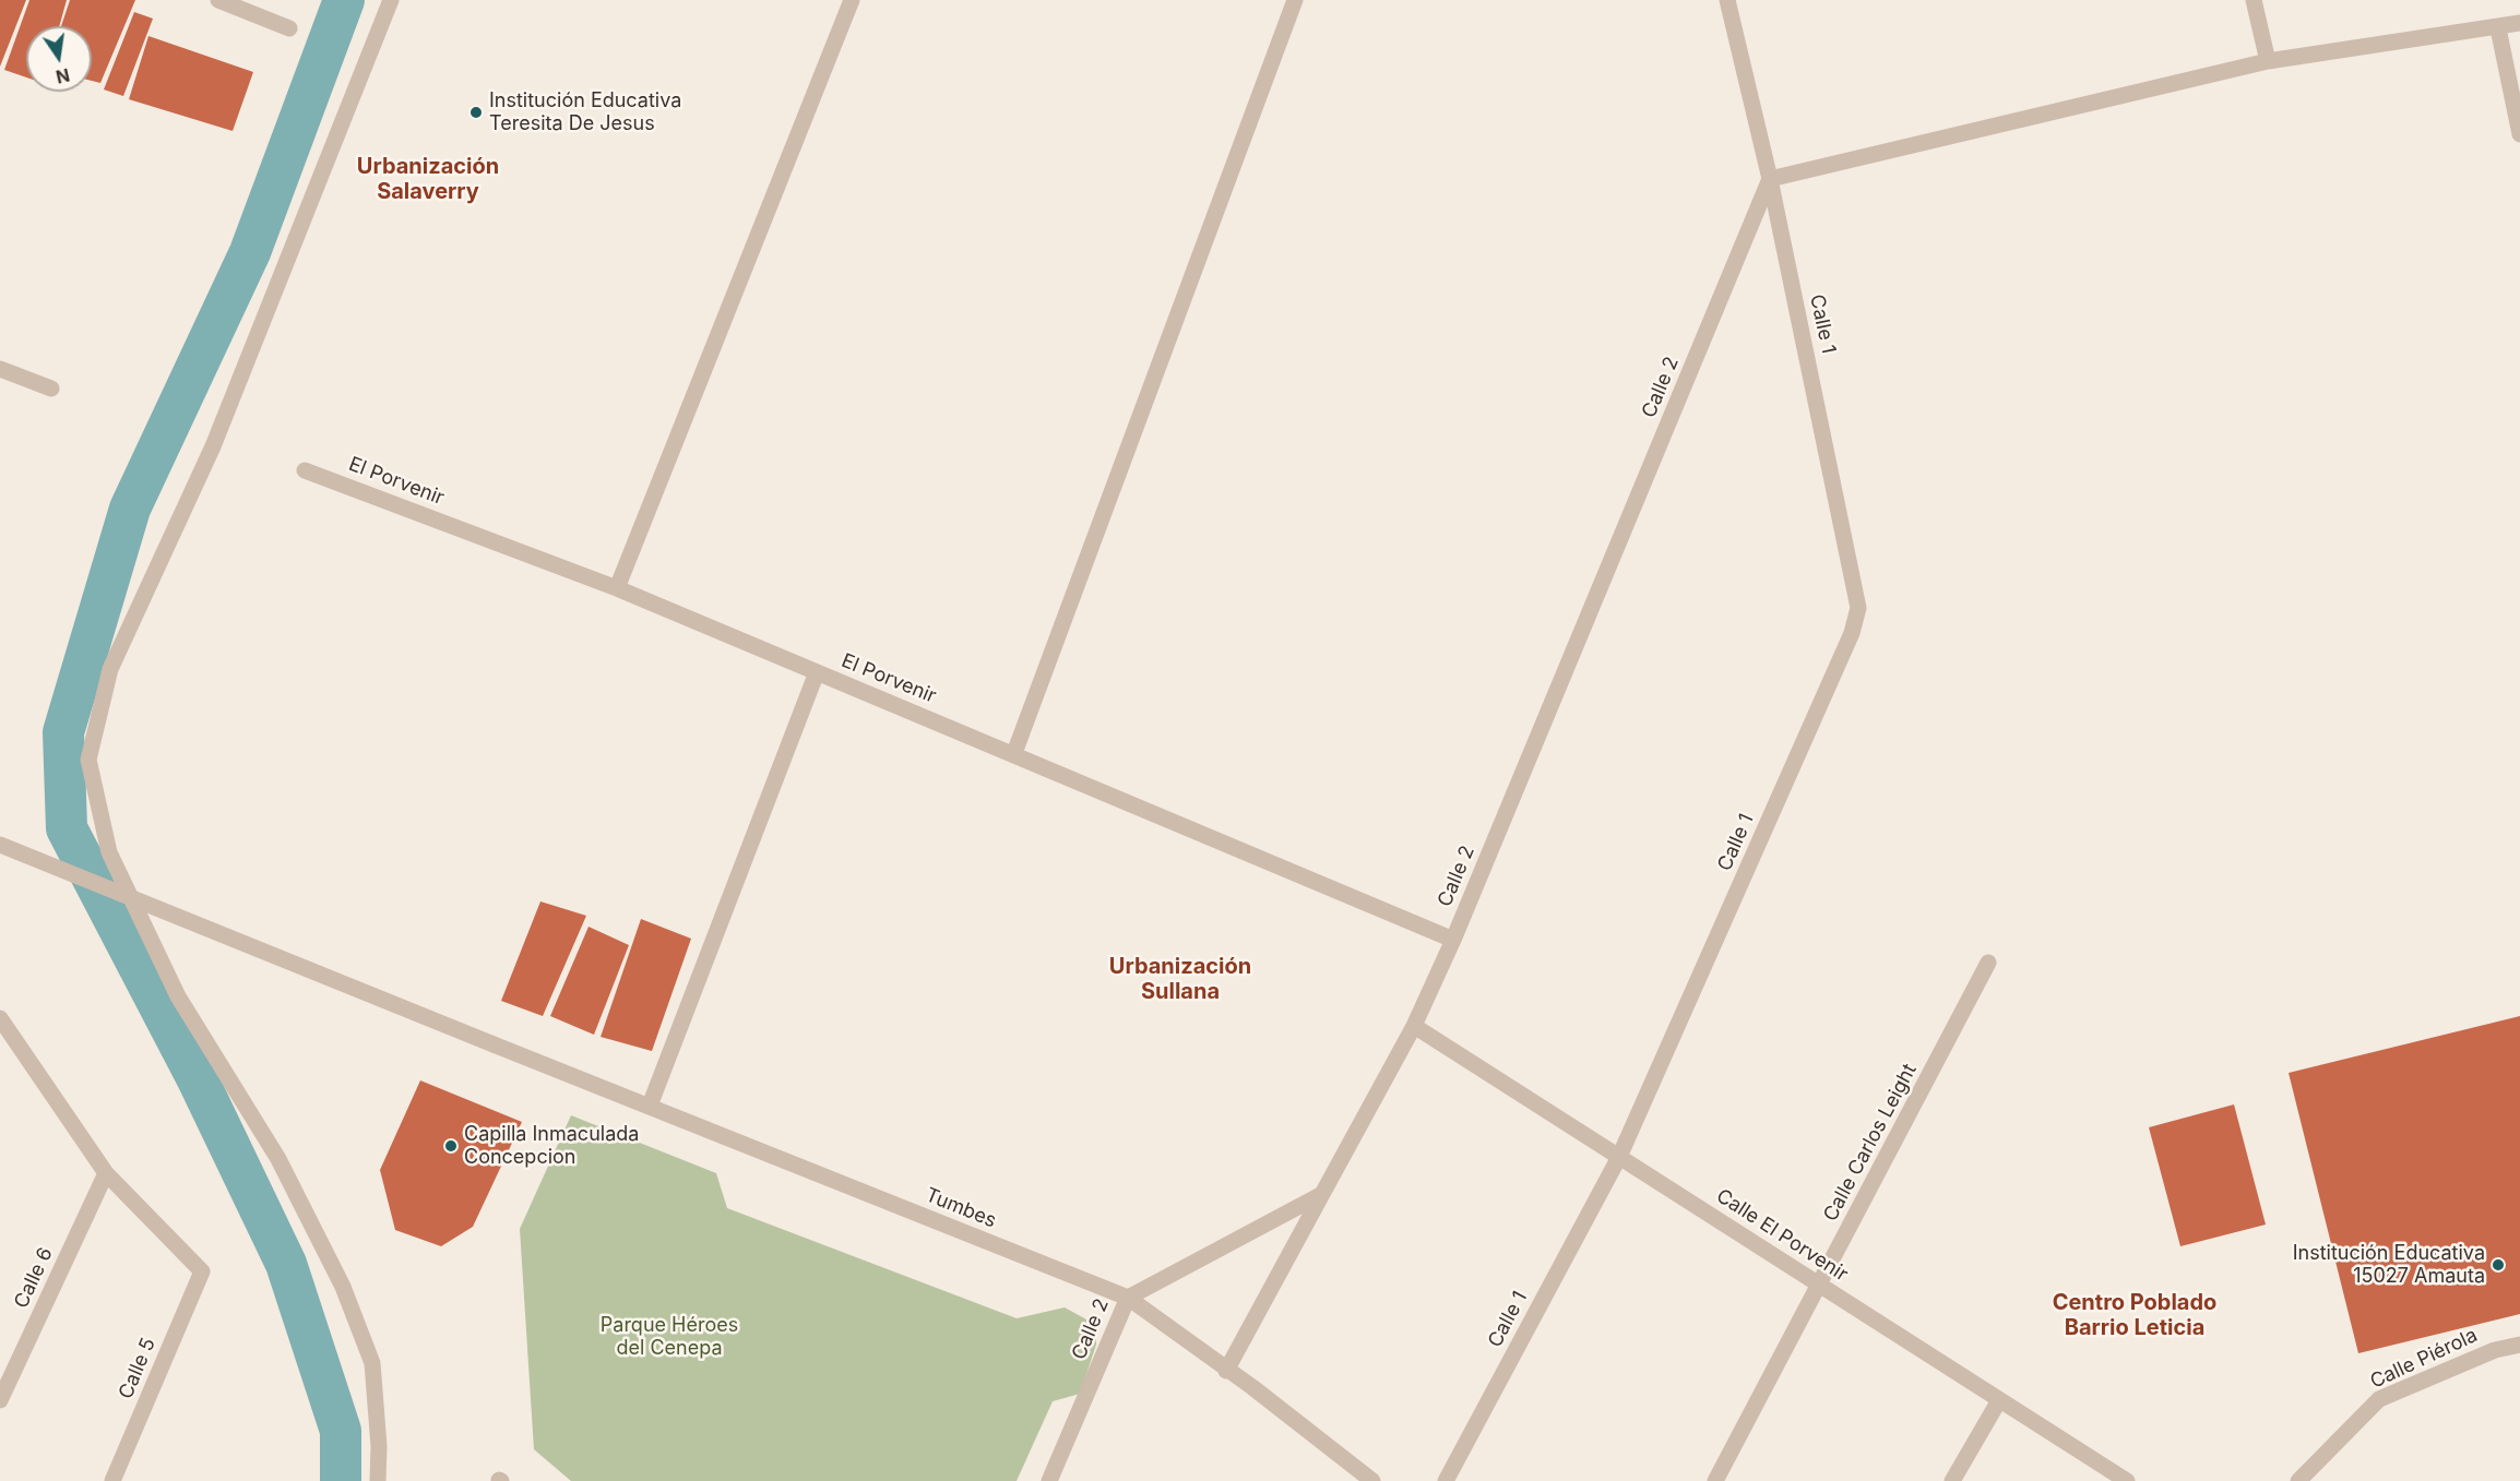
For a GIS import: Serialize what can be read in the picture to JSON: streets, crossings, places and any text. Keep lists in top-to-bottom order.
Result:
{
  "streets": {
    "street": [
      "Calle 1",
      "Calle 2",
      "El Porvenir",
      "Calle Carlos Leight",
      "Tumbes",
      "Calle El Porvenir",
      "Calle 6",
      "Calle Piérola",
      "Calle 5"
    ]
  },
  "crossings": [
    ["Calle 1", "Calle 2"],
    ["Calle 1", "Calle El Porvenir"],
    ["Calle 2", "El Porvenir"],
    ["Calle 2", "Tumbes"],
    ["Calle 2", "Calle El Porvenir"],
    ["Calle Carlos Leight", "Calle El Porvenir"],
    ["Calle 6", "Calle 5"]
  ],
  "districts": ["Urbanización Salaverry", "Urbanización Sullana", "Centro Poblado Barrio Leticia"],
  "parks": ["Parque Héroes del Cenepa"],
  "places": ["Institución Educativa Teresita De Jesus", "Capilla Inmaculada Concepcion", "Institución Educativa 15027 Amauta"],
  "north": "bottom"
}
